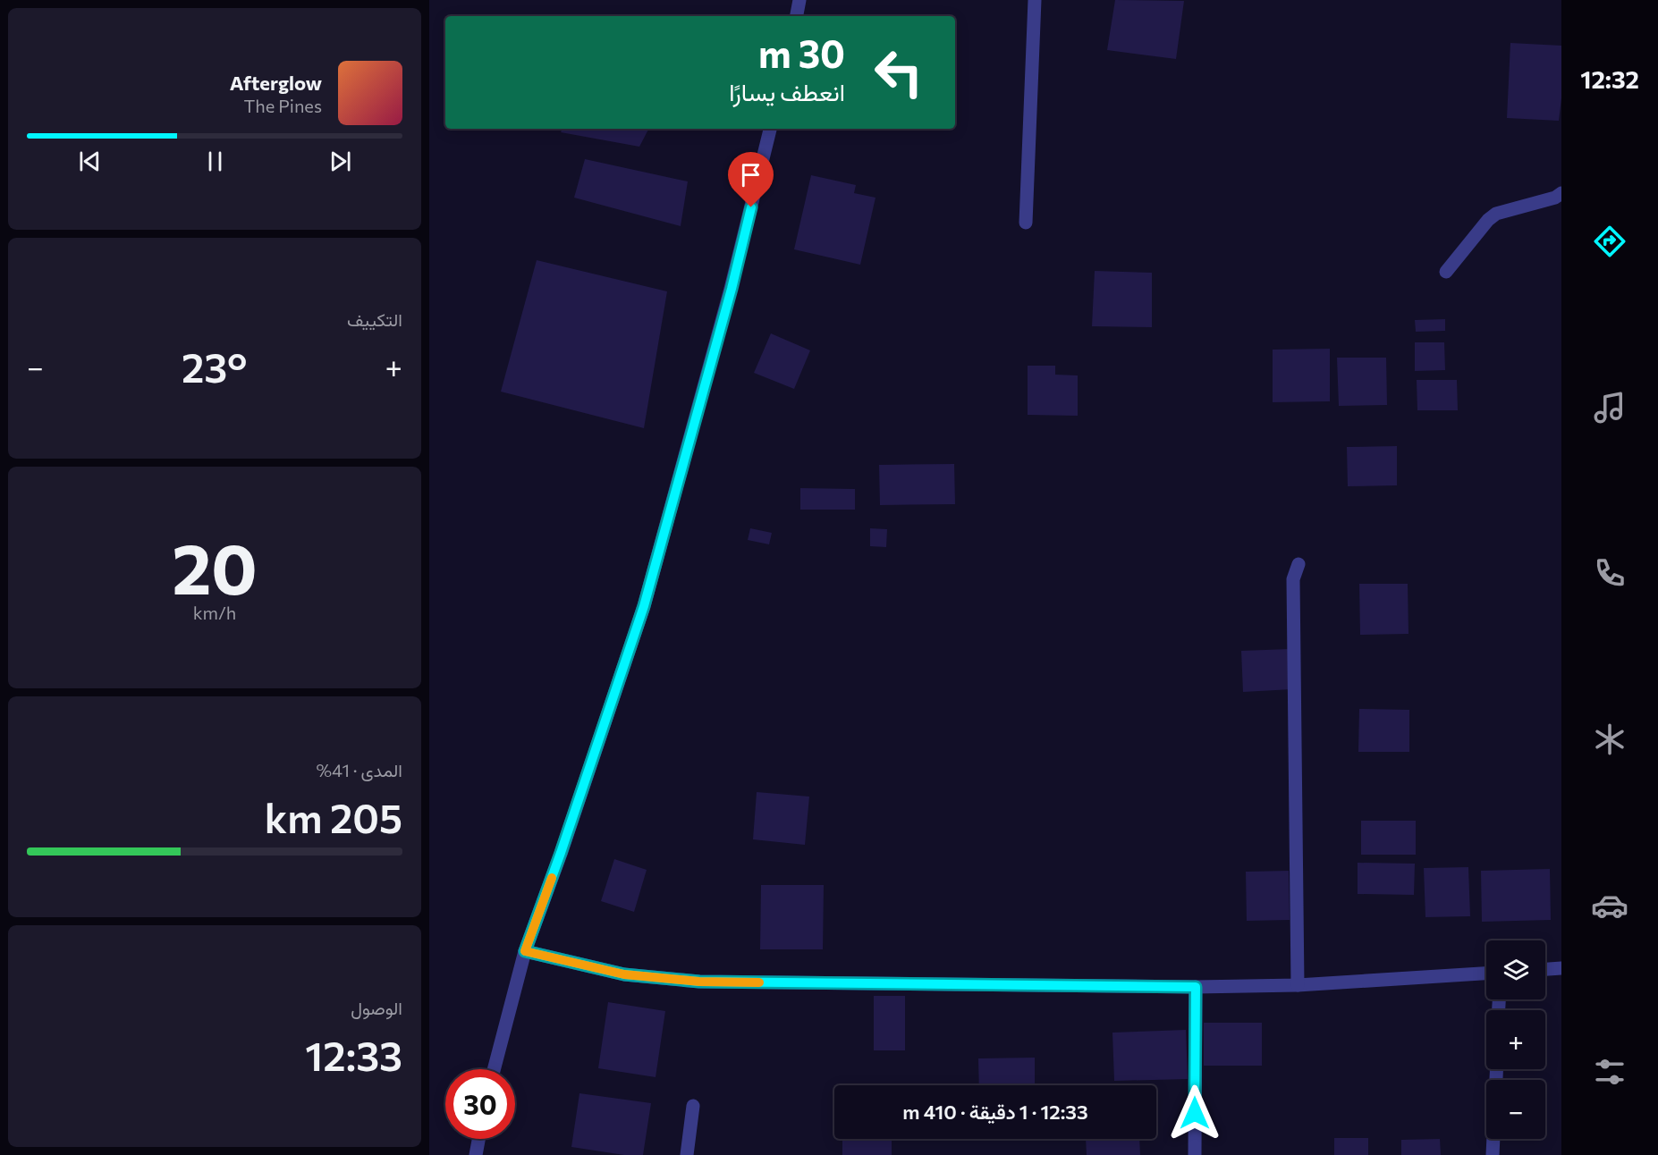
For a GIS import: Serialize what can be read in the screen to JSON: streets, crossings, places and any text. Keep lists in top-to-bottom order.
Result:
{
  "page": {
    "tabs": "12:32",
    "turn": ["30 m", "انعطف يسارًا"],
    "song": ["Afterglow", "The Pines"],
    "tile": [
      "التكييف",
      ["20", "km/h"],
      ["المدى · 41%", "205 km"],
      ["الوصول", "12:33"]
    ],
    "heat": ["−", "23°", "+"],
    "map_buttons": ["+", "−"],
    "limit": "30",
    "trip": "12:33 · 1 دقيقة · 410 m"
  }
}
